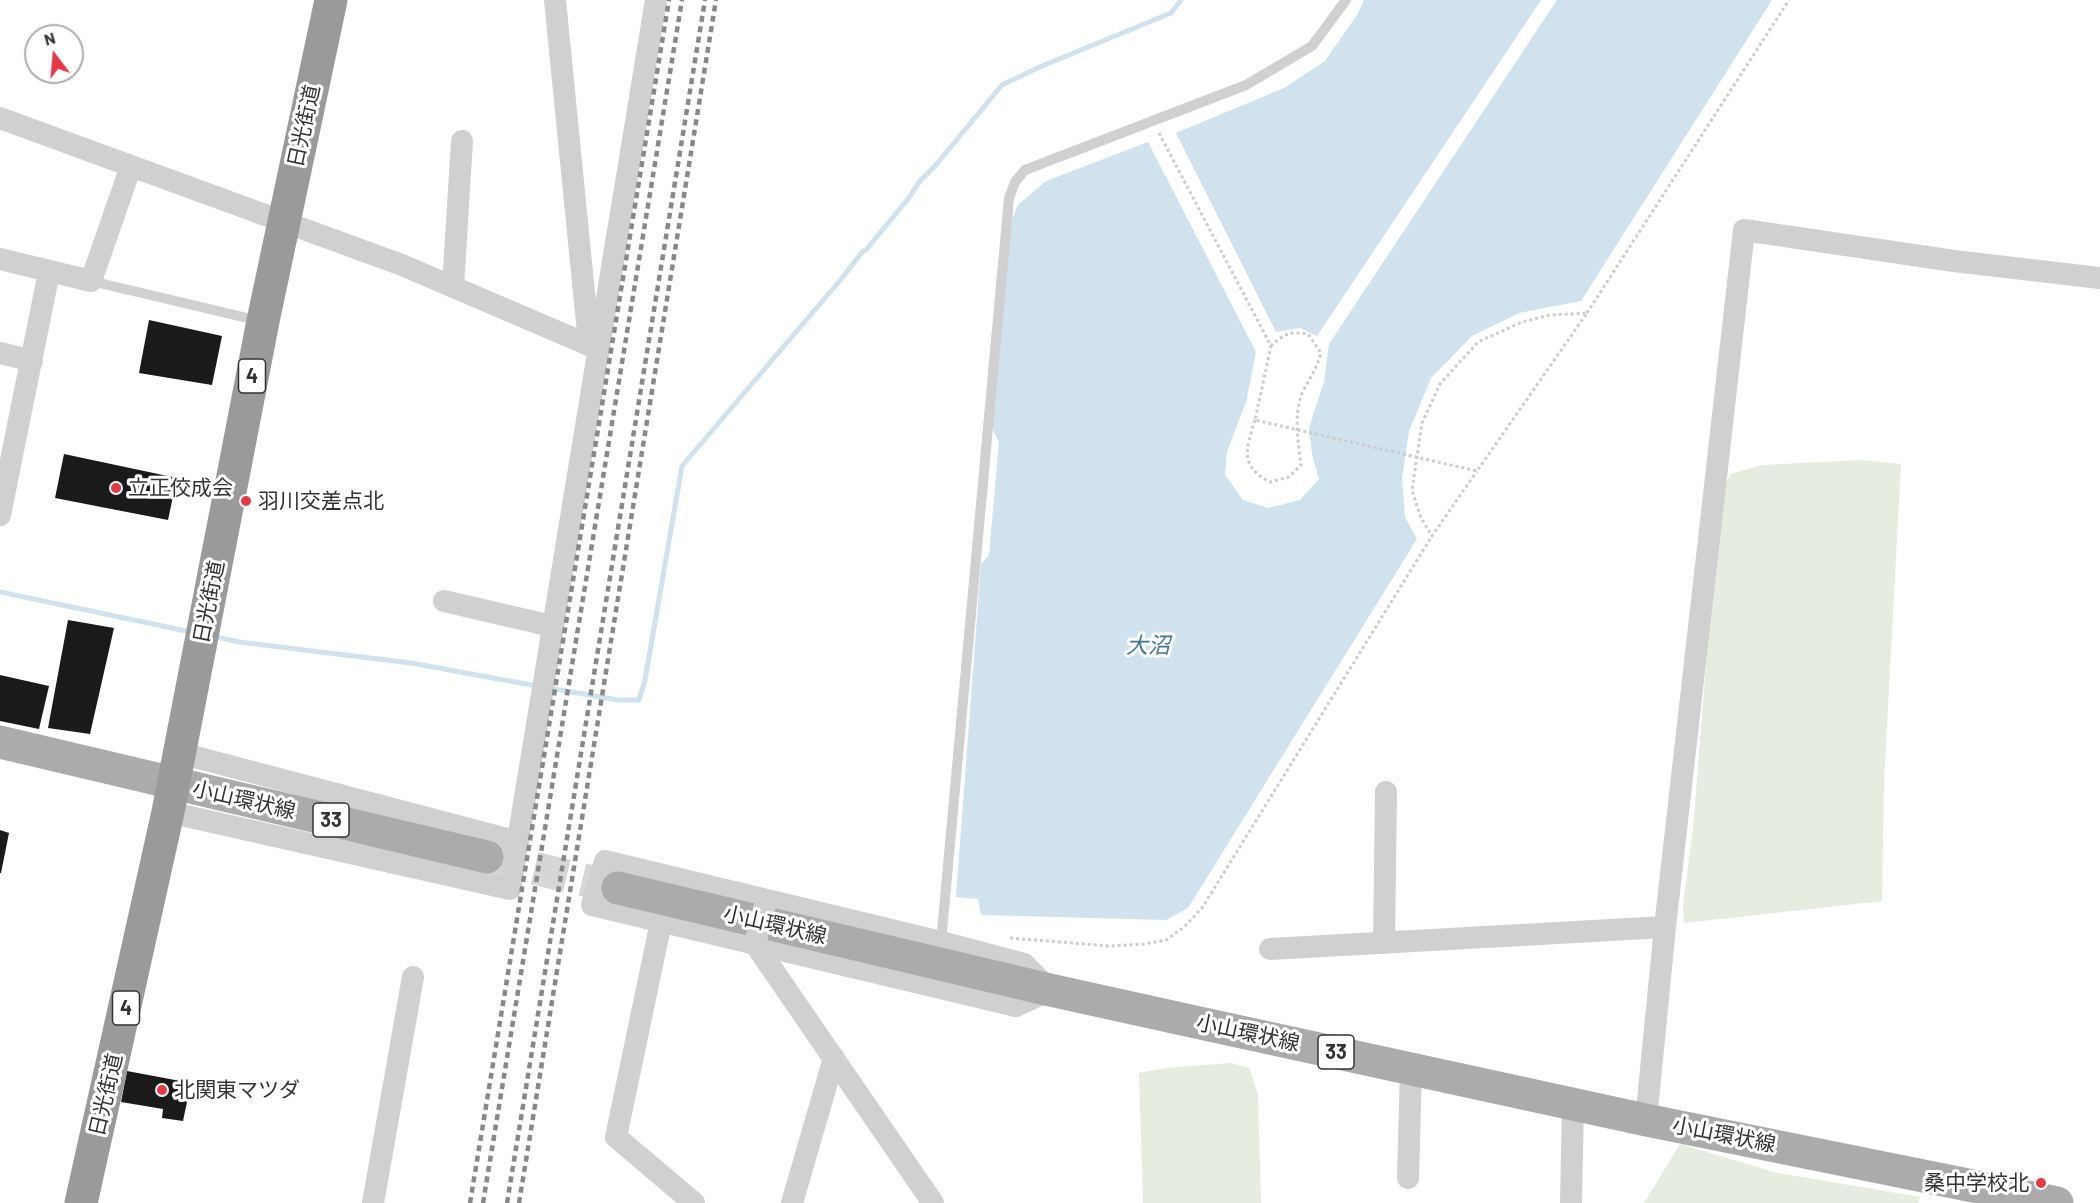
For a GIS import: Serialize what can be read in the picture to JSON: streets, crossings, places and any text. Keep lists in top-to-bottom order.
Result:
{
  "streets": {
    "highway": ["日光街道", "4"],
    "main road": ["小山環状線", "33"]
  },
  "crossings": [
    ["日光街道", "小山環状線"]
  ],
  "water": ["大沼"],
  "places": [
    "立正佼成会",
    "羽川交差点北",
    "北関東マツダ",
    "桑中学校北"
  ],
  "north": "top"
}
